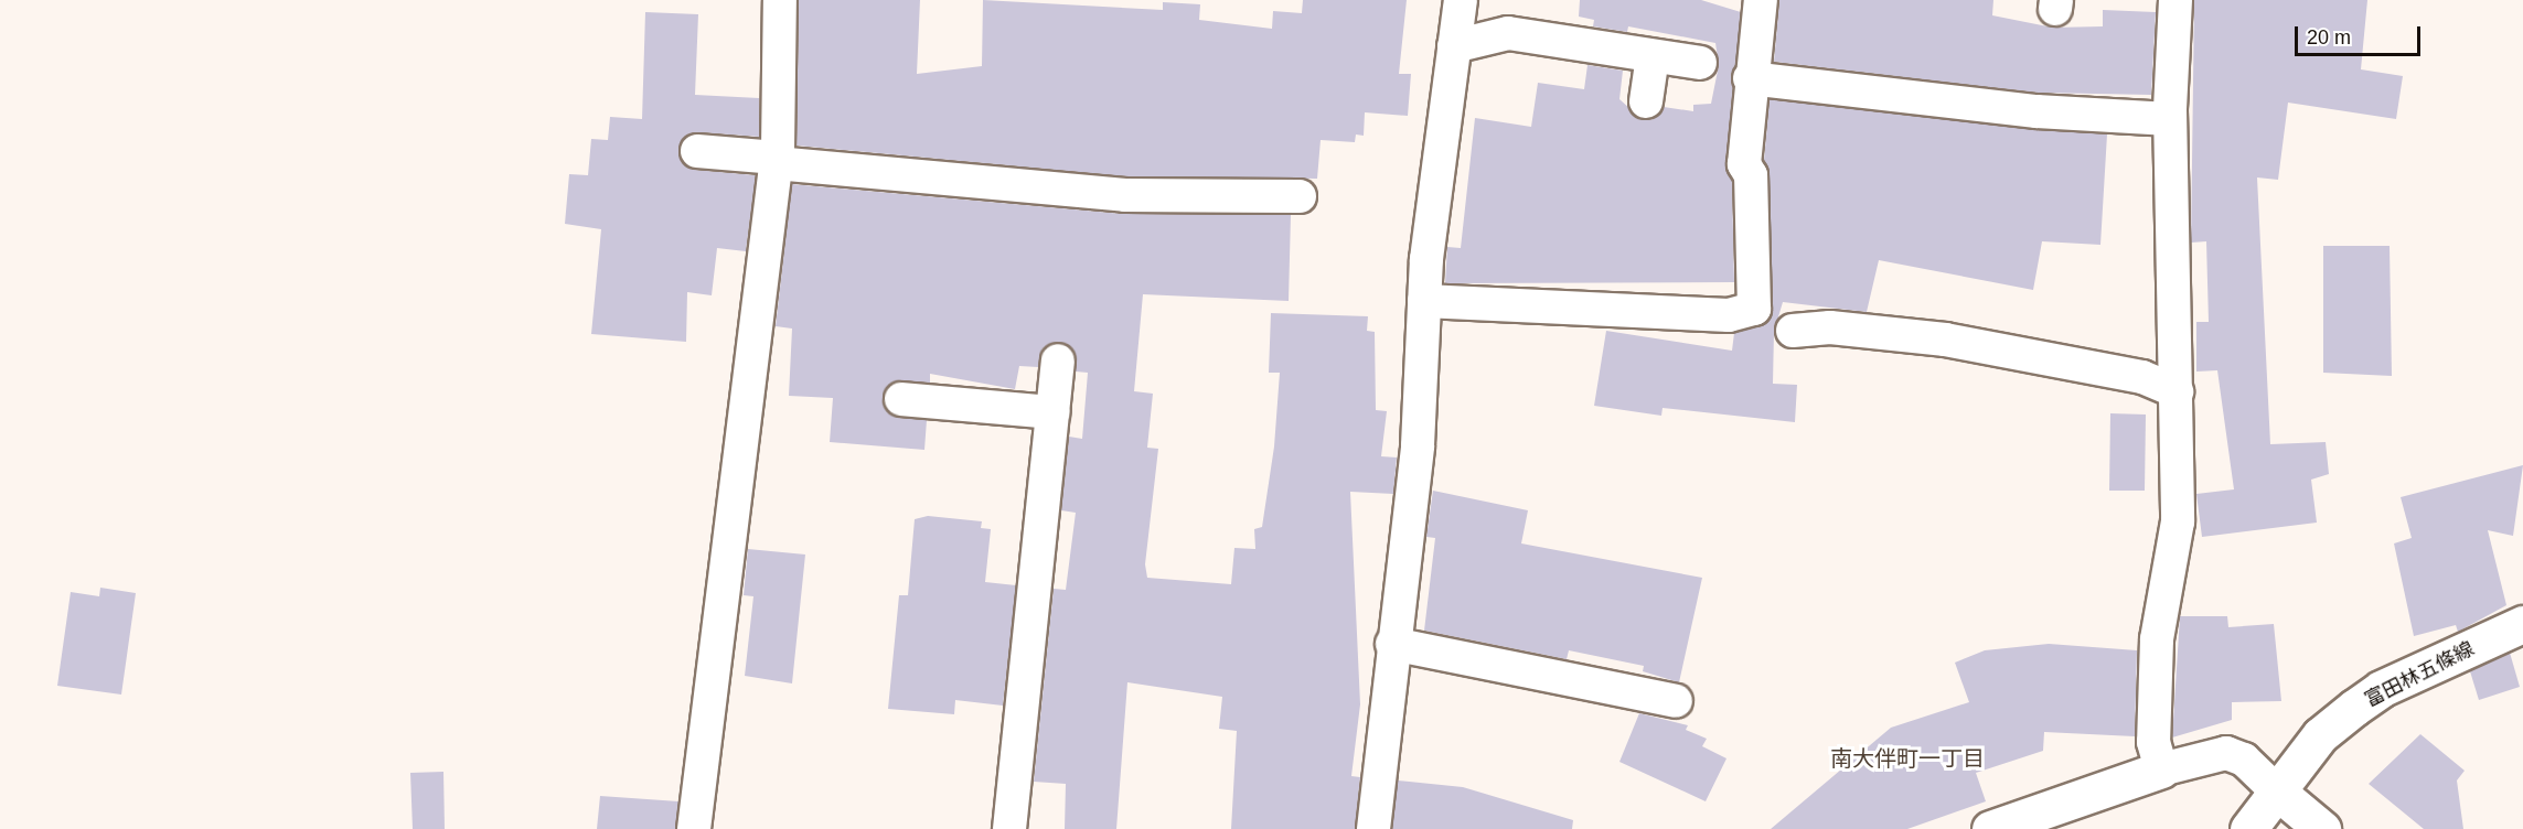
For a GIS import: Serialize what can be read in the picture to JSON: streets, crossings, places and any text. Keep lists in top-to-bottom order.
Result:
{
  "streets": {
    "main road": ["富田林五條線"]
  },
  "districts": ["南大伴町一丁目"],
  "scale_bar": "20 m"
}
